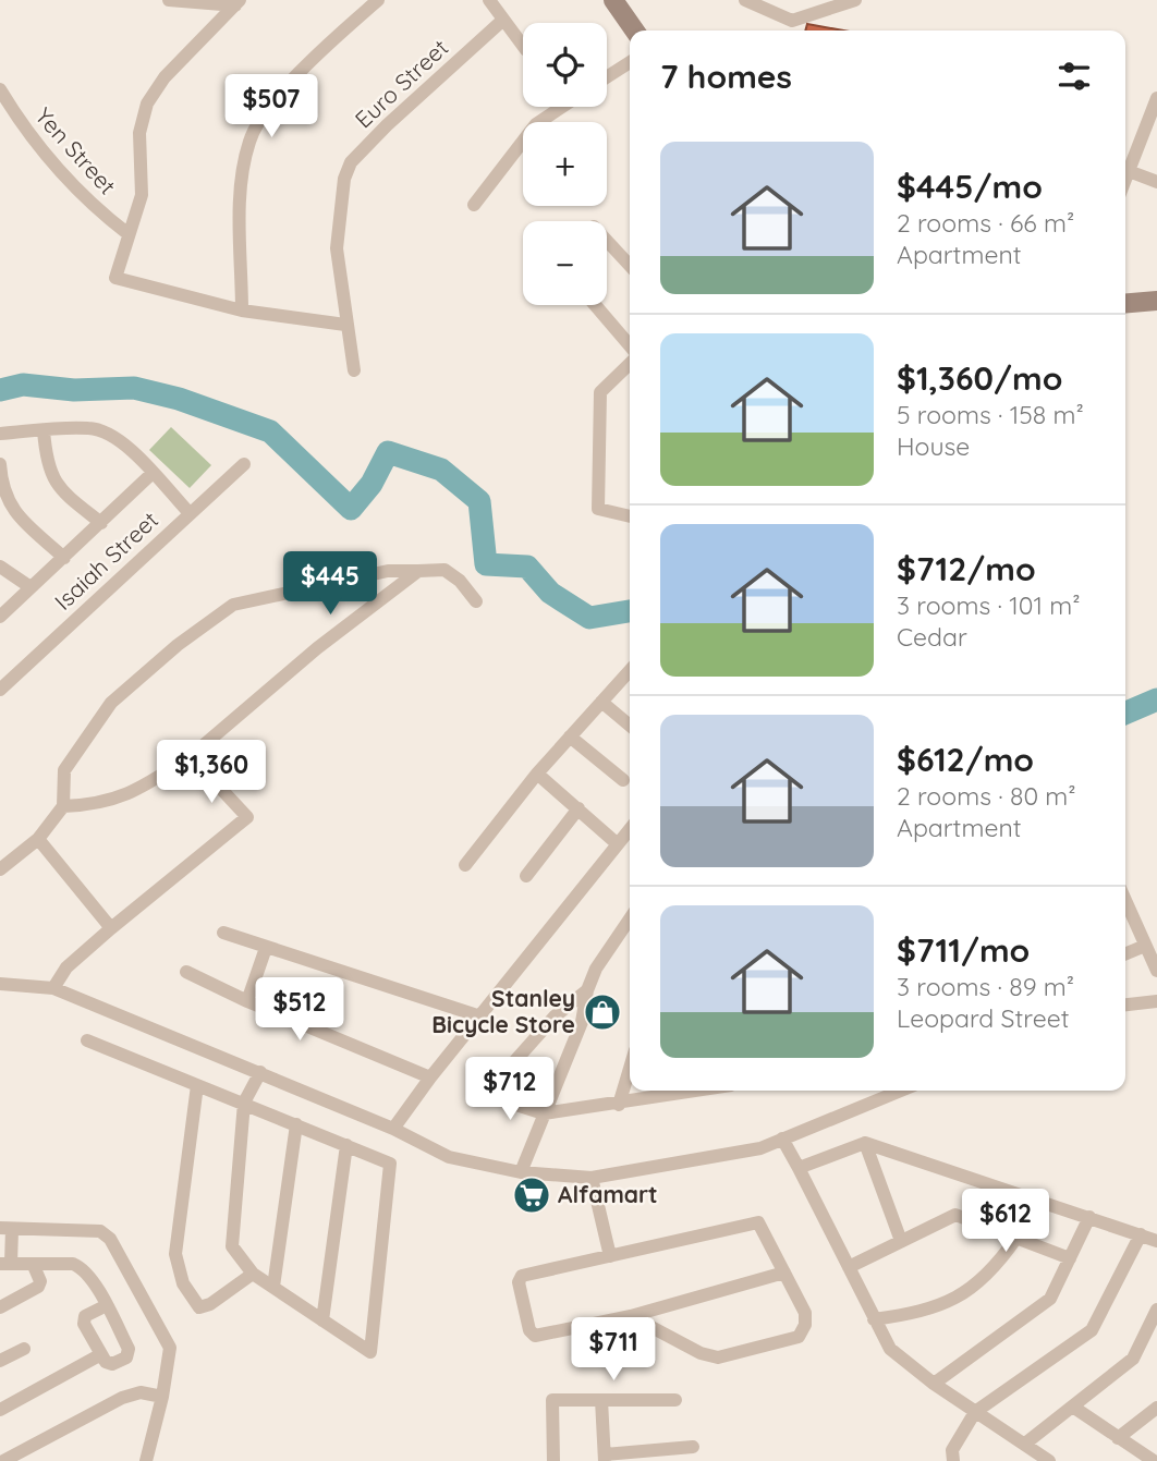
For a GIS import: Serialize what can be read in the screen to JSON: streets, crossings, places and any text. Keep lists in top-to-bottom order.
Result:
{
  "streets": {
    "street": ["Euro Street", "Yen Street", "Isaiah Street"]
  },
  "places": {
    "shop": ["Stanley Bicycle Store"],
    "supermarket": ["Alfamart"]
  },
  "page": {
    "map_buttons": ["+", "−"],
    "heading": "7 homes",
    "price": [
      "$507",
      "$445",
      "$1,360",
      "$512",
      "$712",
      "$612",
      "$711"
    ],
    "list": [
      {
        "name": "$445/mo",
        "note": "2 rooms · 66 m² · Apartment"
      },
      {
        "name": "$1,360/mo",
        "note": "5 rooms · 158 m² · House"
      },
      {
        "name": "$712/mo",
        "note": "3 rooms · 101 m² · Cedar"
      },
      {
        "name": "$612/mo",
        "note": "2 rooms · 80 m² · Apartment"
      },
      {
        "name": "$711/mo",
        "note": "3 rooms · 89 m² · Leopard Street"
      }
    ]
  }
}
